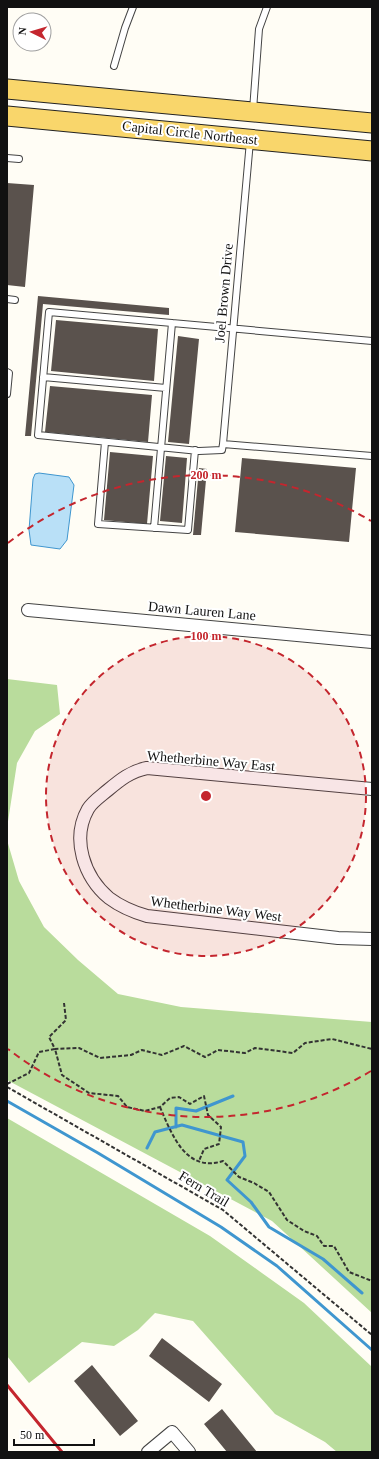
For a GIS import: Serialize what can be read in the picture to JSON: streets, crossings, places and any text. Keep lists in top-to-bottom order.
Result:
{
  "streets": {
    "main road": ["Capital Circle Northeast"],
    "street": ["Dawn Lauren Lane", "Whetherbine Way East", "Whetherbine Way West"],
    "lane": ["Joel Brown Drive"],
    "path": ["Fern Trail"]
  },
  "crossings": [
    ["Capital Circle Northeast", "Joel Brown Drive"],
    ["Whetherbine Way East", "Whetherbine Way West"]
  ],
  "scale_bar": "50 m",
  "north": "left",
  "rings": ["200 m", "100 m"]
}
